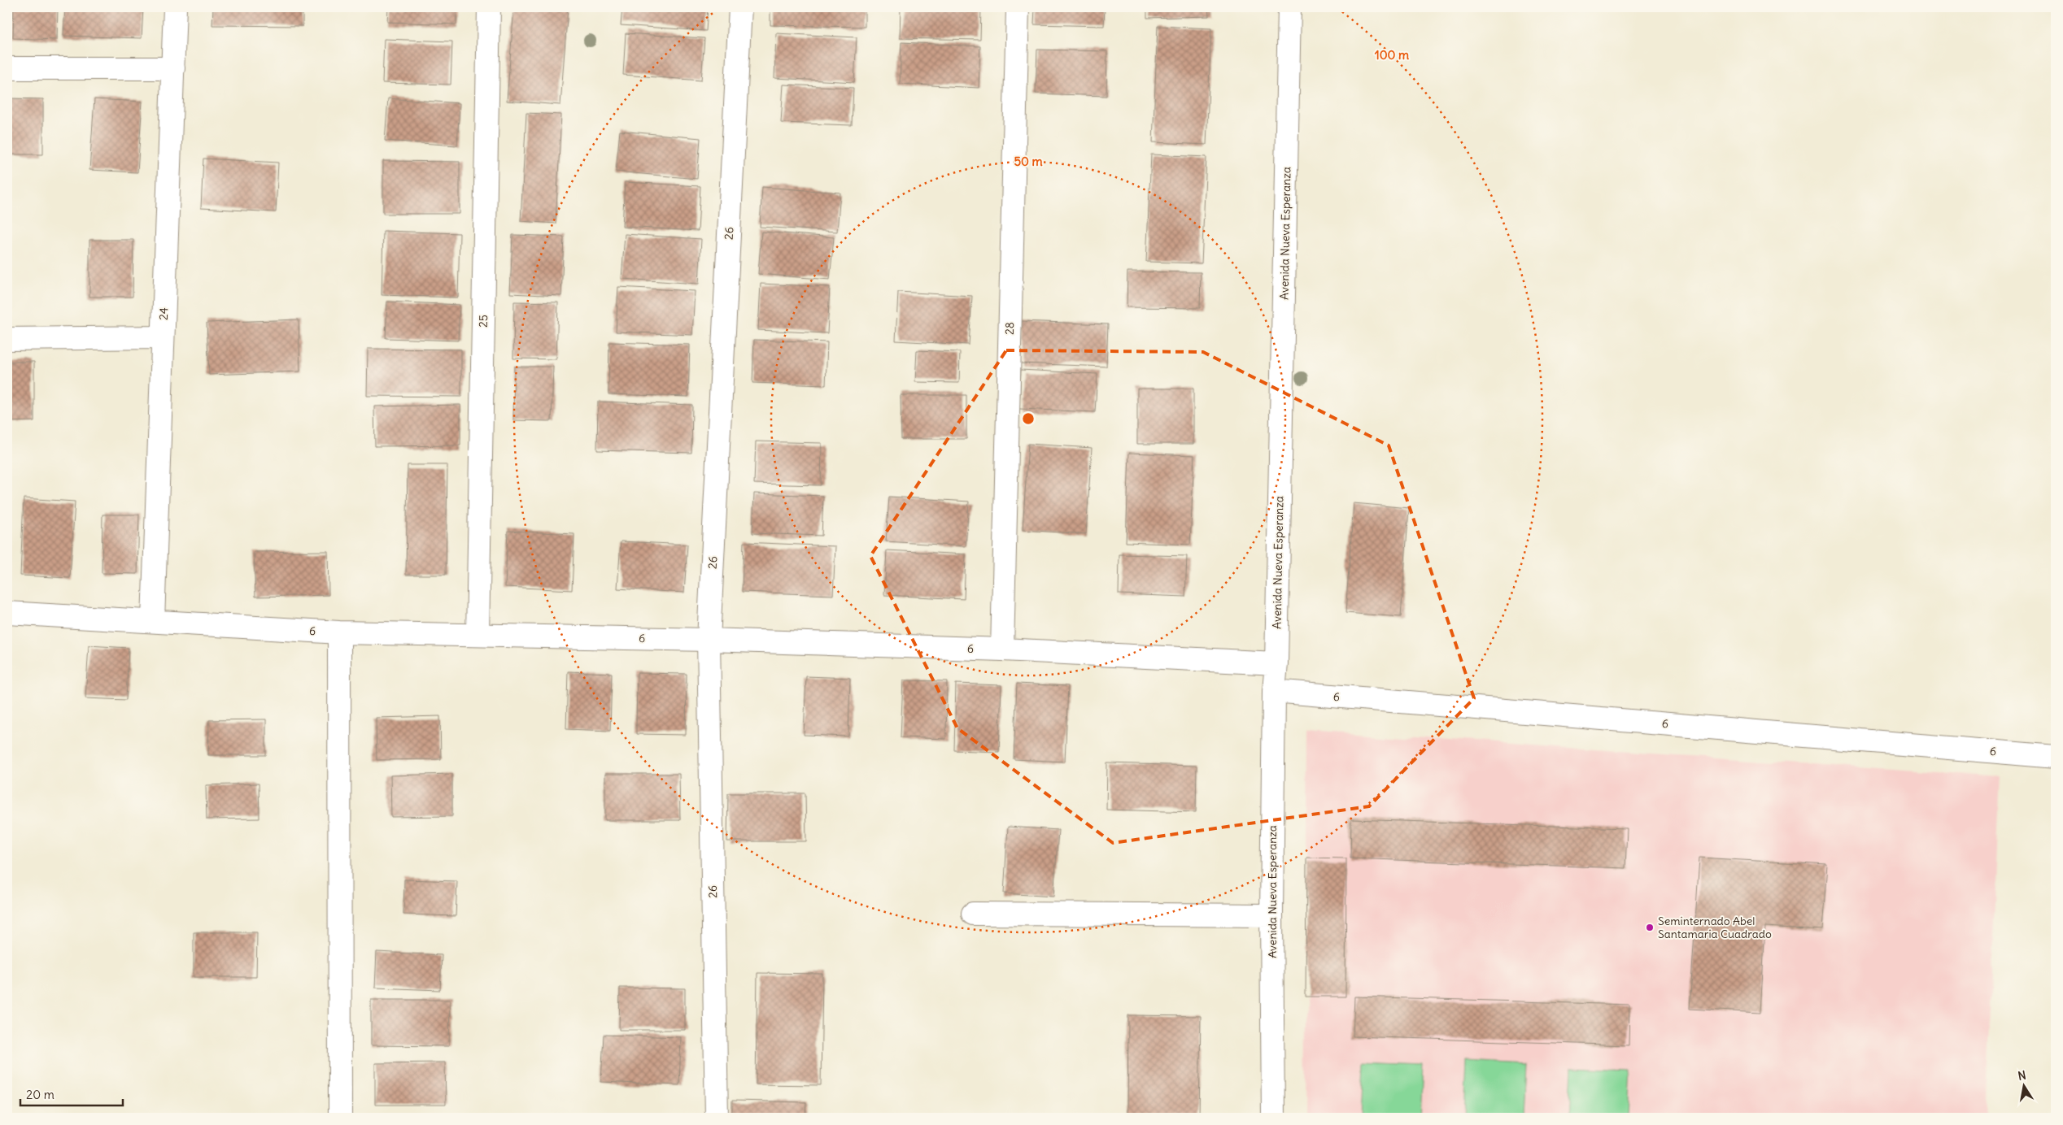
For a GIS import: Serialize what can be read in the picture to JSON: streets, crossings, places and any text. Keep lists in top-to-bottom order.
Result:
{
  "streets": {
    "street": [
      "26",
      "Avenida Nueva Esperanza",
      "24",
      "25",
      "28",
      "6"
    ]
  },
  "crossings": [
    ["26", "6"],
    ["Avenida Nueva Esperanza", "6"],
    ["24", "6"],
    ["25", "6"],
    ["28", "6"]
  ],
  "places": ["Seminternado Abel Santamaria Cuadrado"],
  "scale_bar": "20 m",
  "north": "top",
  "rings": ["100 m", "50 m"]
}
